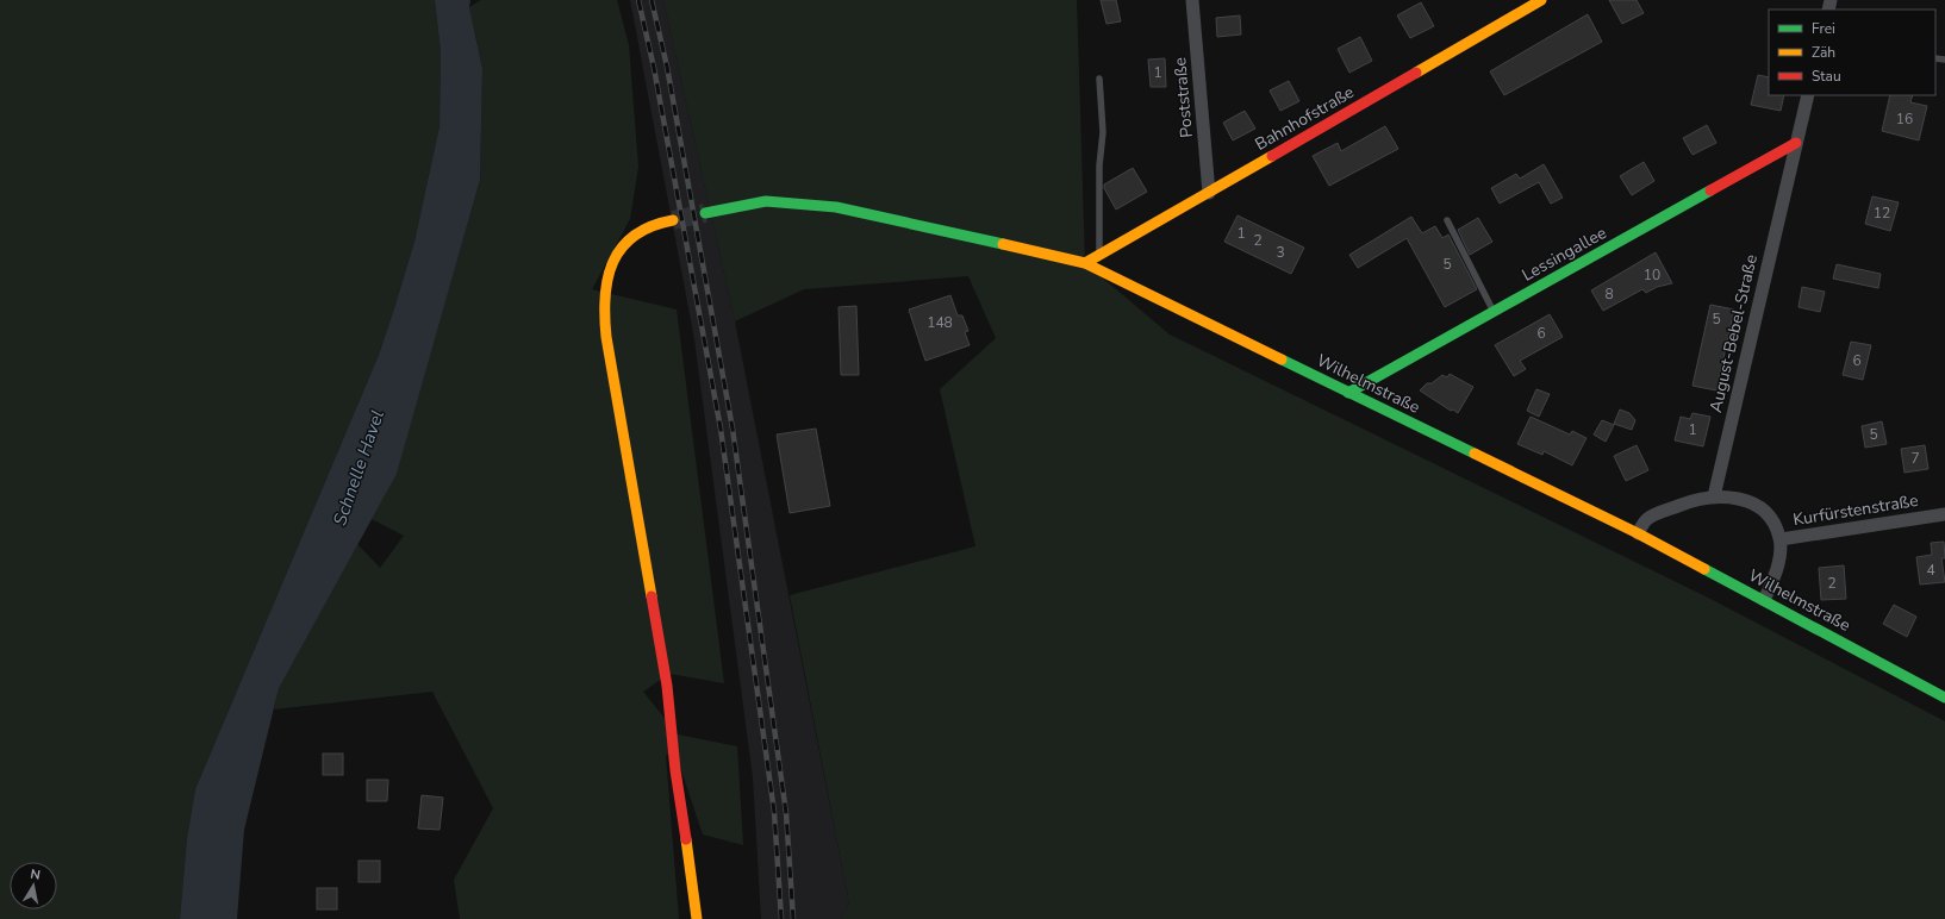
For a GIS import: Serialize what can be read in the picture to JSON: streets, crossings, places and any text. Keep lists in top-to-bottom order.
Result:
{
  "streets": {
    "street": [
      "Poststraße",
      "Bahnhofstraße",
      "Lessingallee",
      "August-Bebel-Straße",
      "Wilhelmstraße",
      "Kurfürstenstraße"
    ]
  },
  "crossings": [
    ["Poststraße", "Bahnhofstraße"],
    ["Bahnhofstraße", "Wilhelmstraße"],
    ["Lessingallee", "August-Bebel-Straße"],
    ["Lessingallee", "Wilhelmstraße"],
    ["Wilhelmstraße", "Kurfürstenstraße"]
  ],
  "water": ["Schnelle Havel"],
  "house_numbers": [
    "1",
    "16",
    "12",
    "1",
    "2",
    "3",
    "5",
    "10",
    "8",
    "5",
    "148",
    "6",
    "6",
    "1",
    "5",
    "7",
    "4",
    "2"
  ],
  "legend": ["Frei", "Zäh", "Stau"],
  "north": "top"
}
